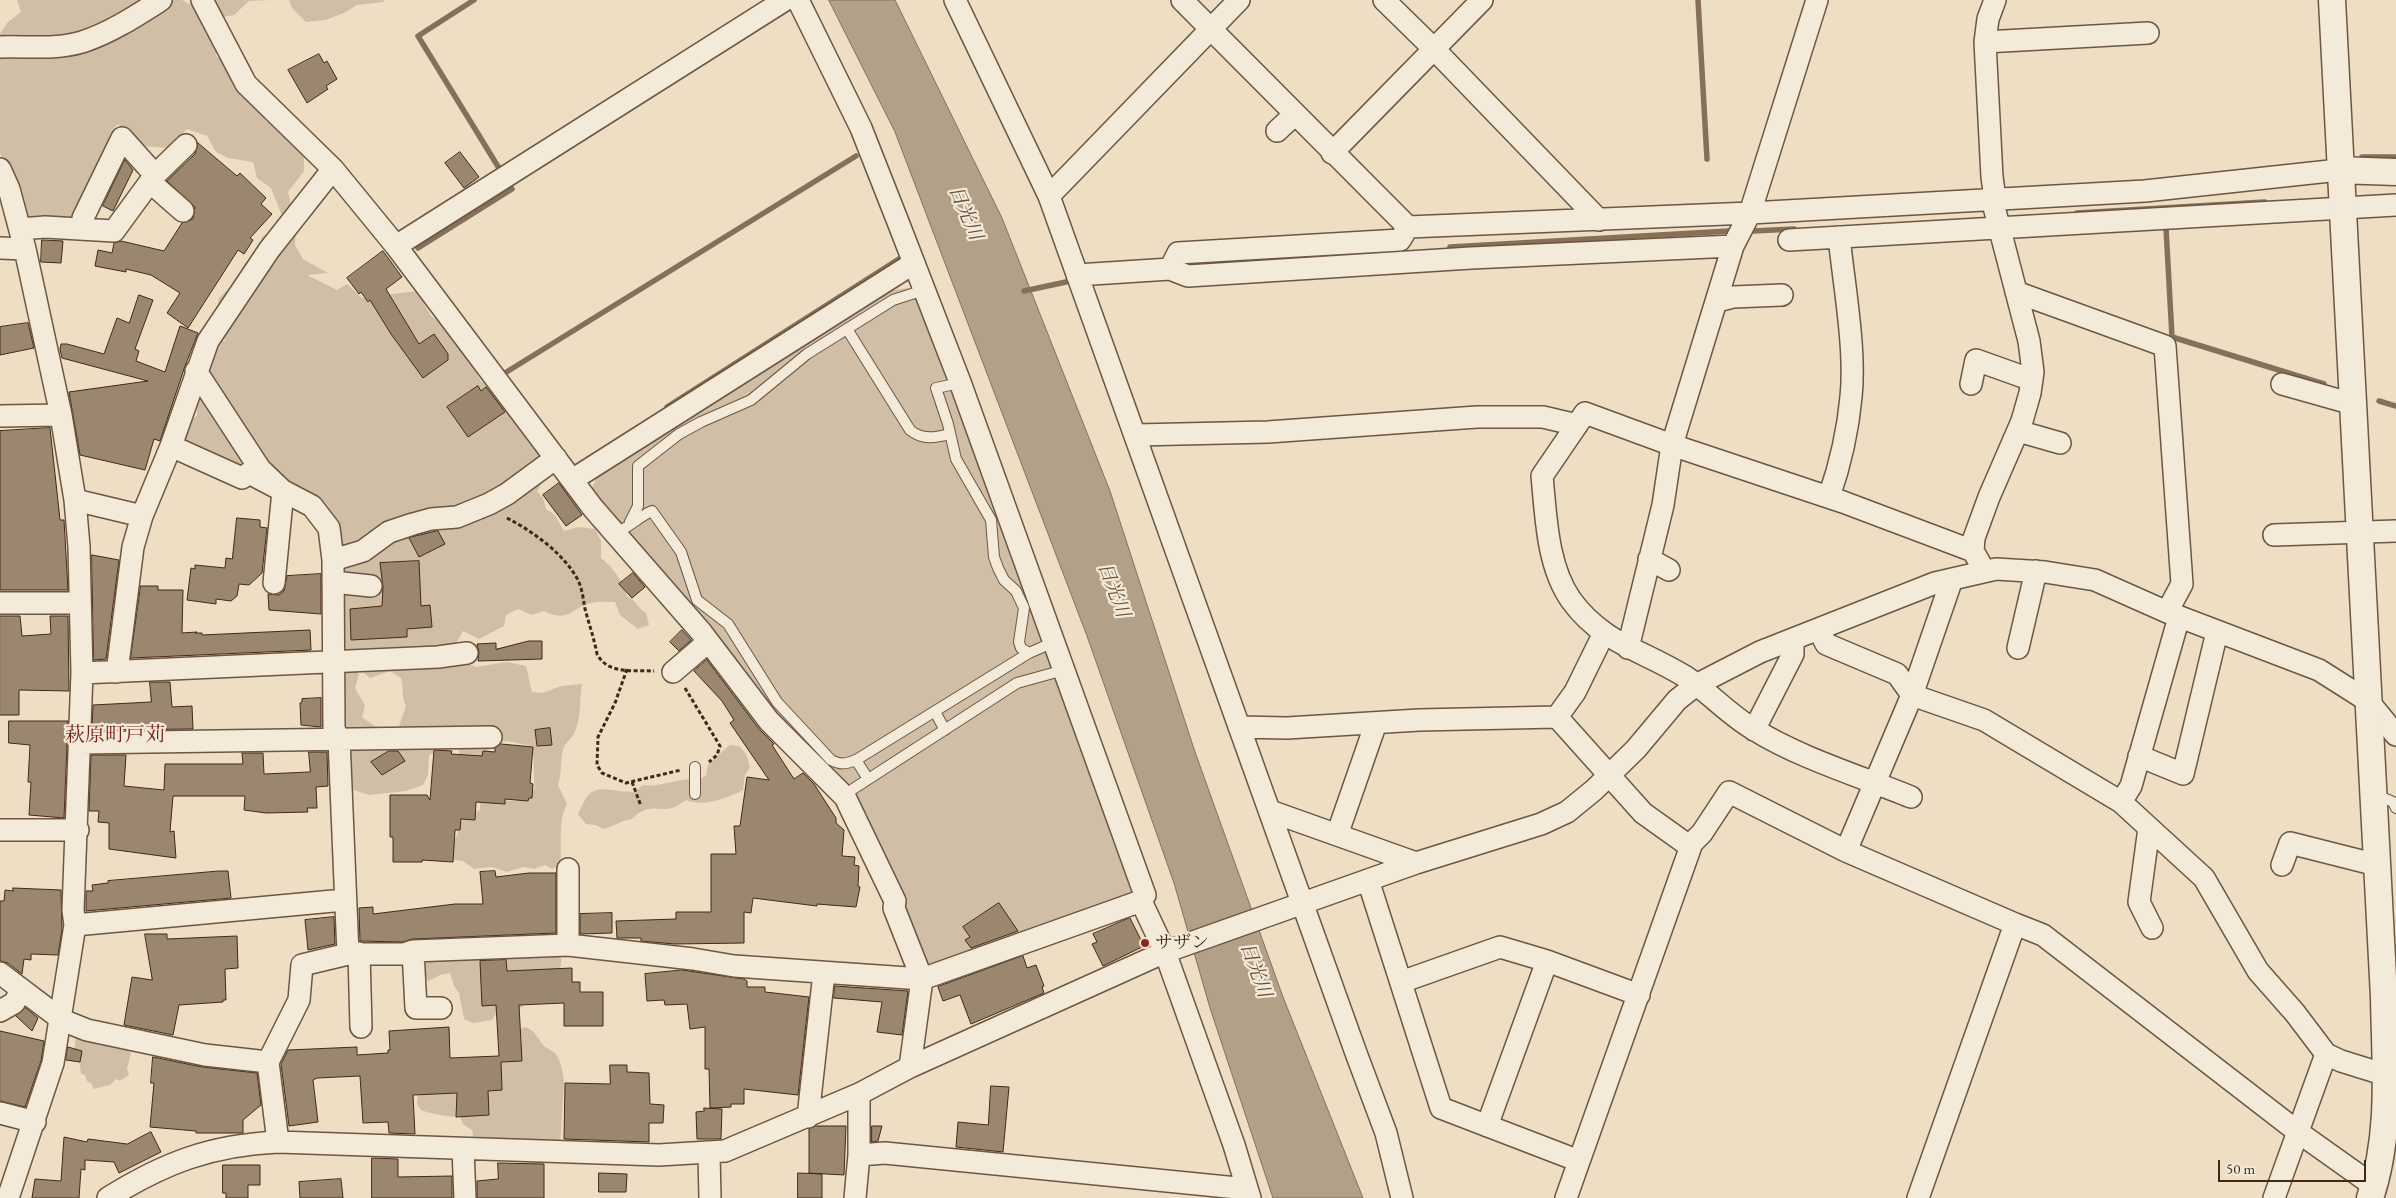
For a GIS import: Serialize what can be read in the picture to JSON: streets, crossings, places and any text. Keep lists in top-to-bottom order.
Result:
{
  "districts": ["萩原町戸苅"],
  "water": ["日光川"],
  "places": ["サザン"],
  "scale_bar": "50 m"
}
